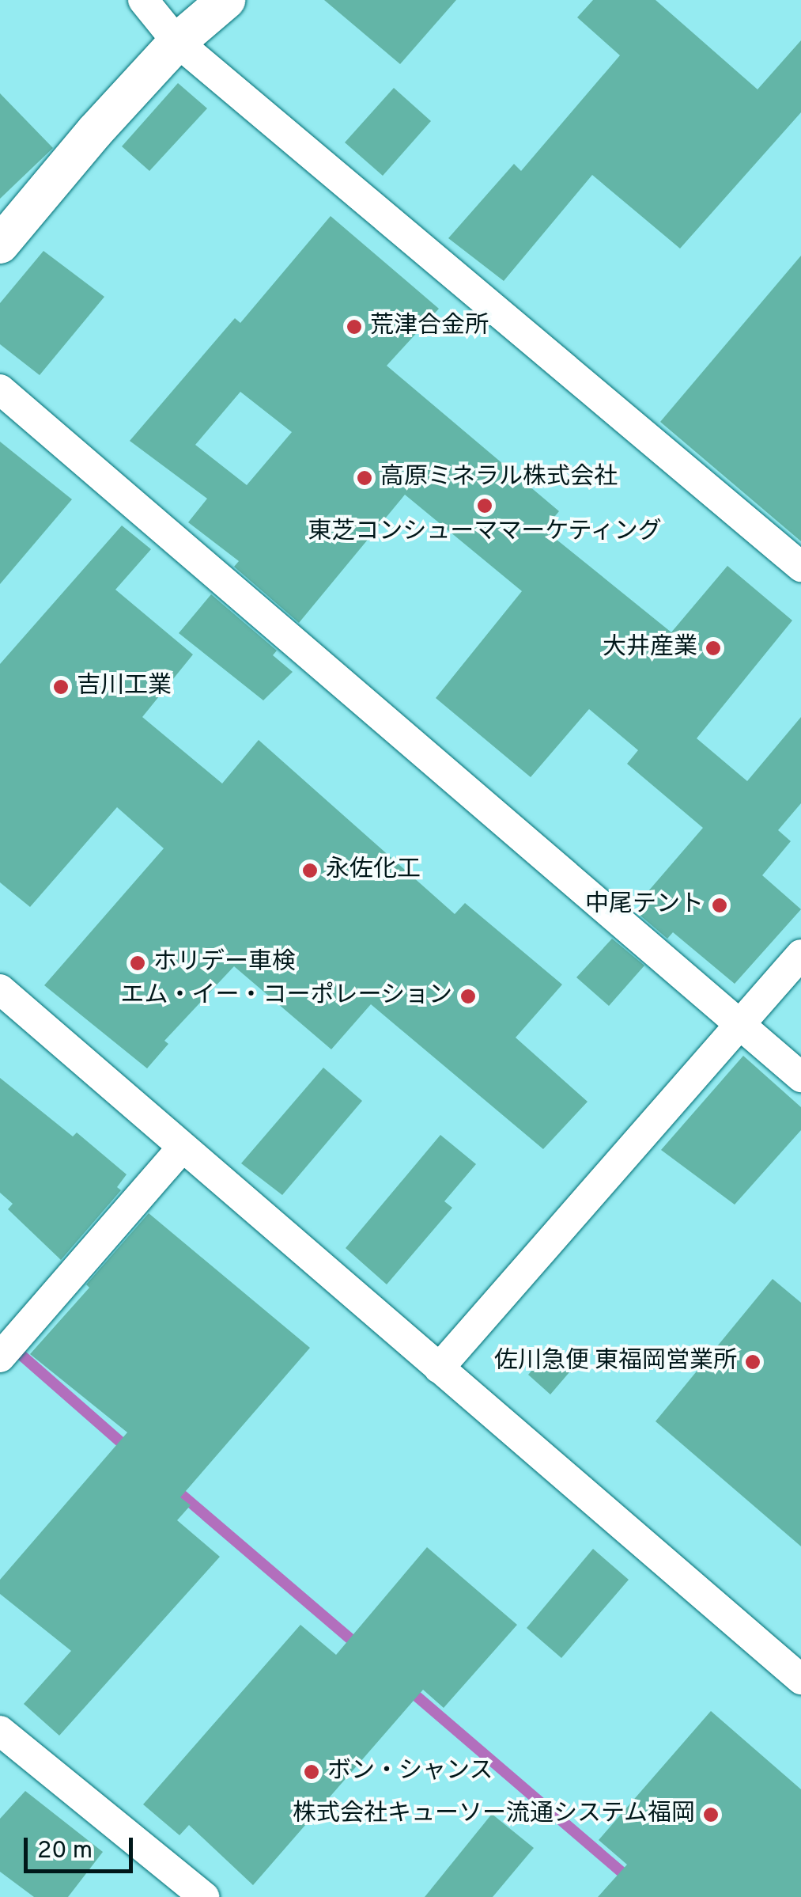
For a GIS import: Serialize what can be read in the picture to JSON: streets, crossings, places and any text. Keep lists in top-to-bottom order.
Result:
{
  "places": [
    "荒津合金所",
    "高原ミネラル株式会社",
    "東芝コンシューママーケティング",
    "大井産業",
    "吉川工業",
    "永佐化工",
    "中尾テント",
    "ホリデー車検",
    "エム・イー・コーポレーション",
    "佐川急便 東福岡営業所",
    "ボン・シャンス",
    "株式会社キューソー流通システム福岡"
  ],
  "scale_bar": "20 m"
}
